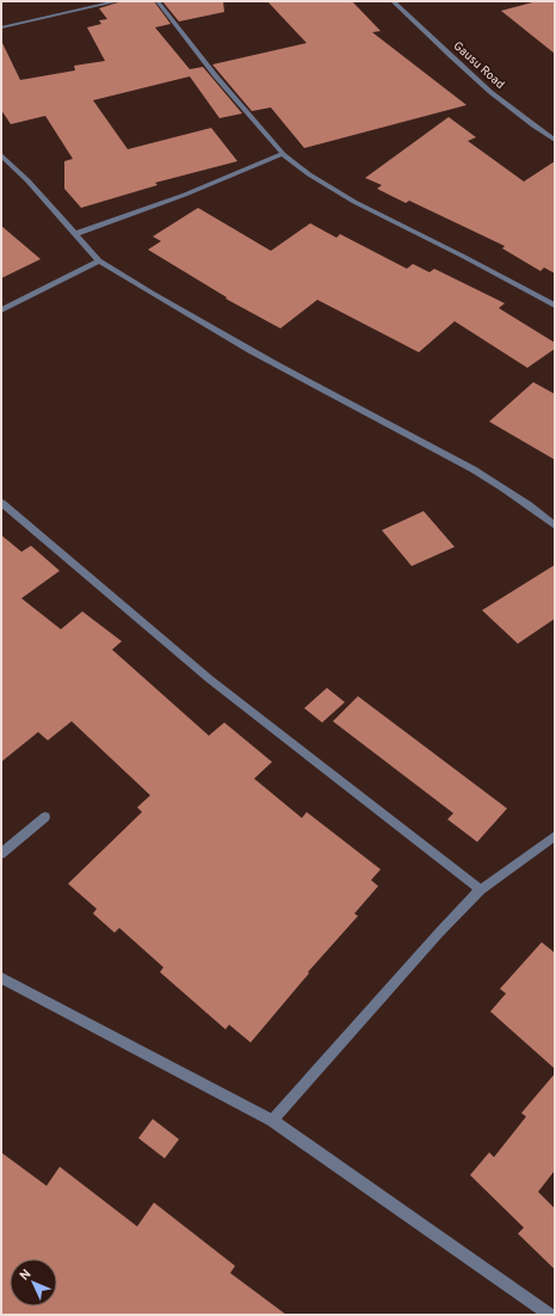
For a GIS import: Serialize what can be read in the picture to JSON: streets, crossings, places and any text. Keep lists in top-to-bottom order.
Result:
{
  "streets": {
    "street": ["Gausu Road"]
  },
  "north": "top left"
}
